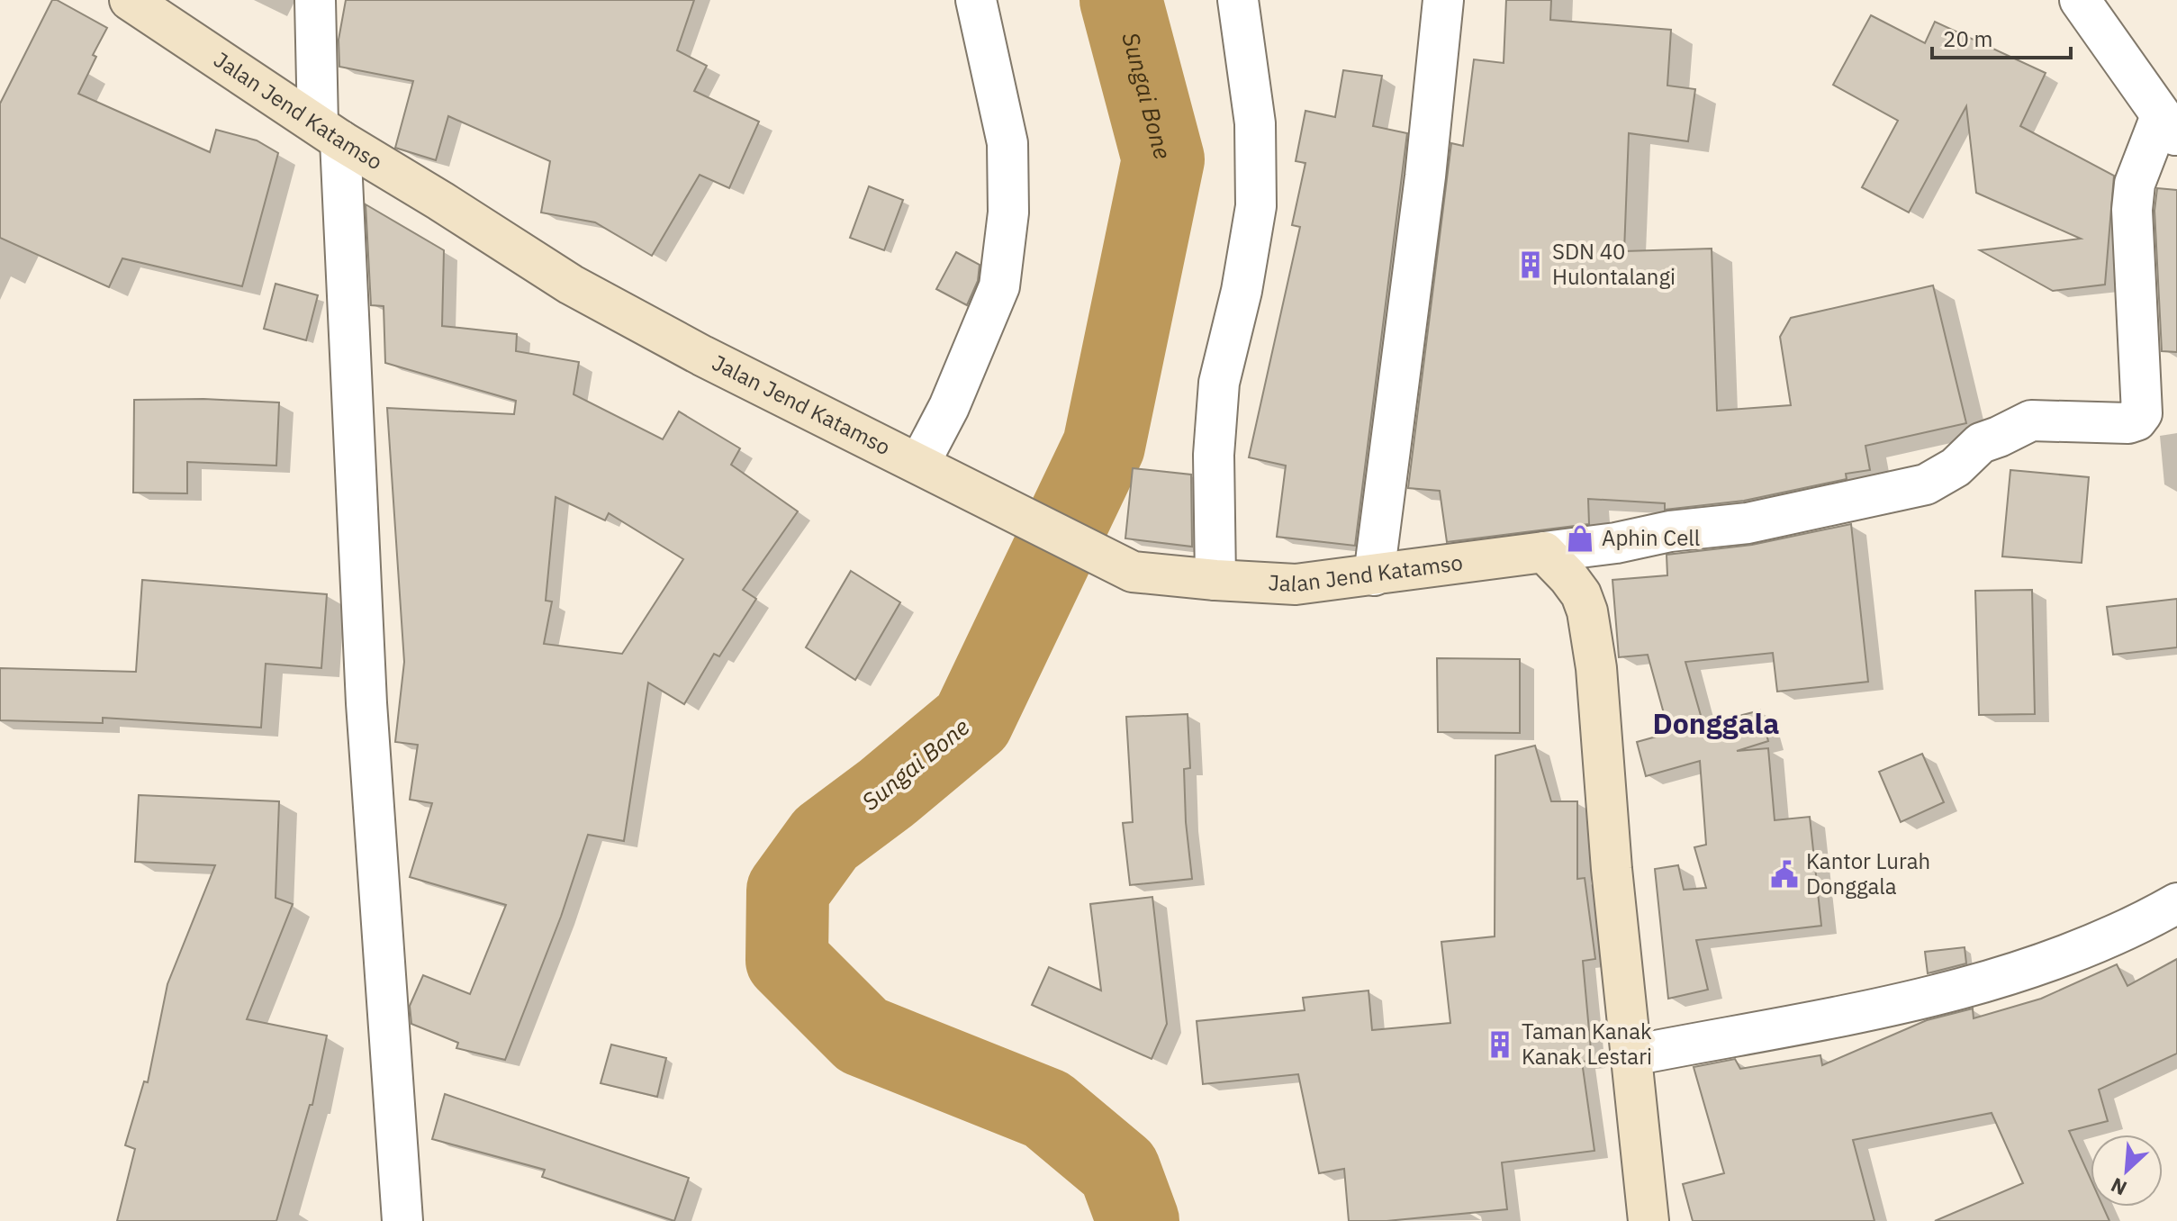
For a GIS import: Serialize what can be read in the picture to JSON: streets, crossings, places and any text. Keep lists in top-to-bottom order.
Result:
{
  "streets": {
    "street": ["Jalan Jend Katamso"]
  },
  "districts": ["Donggala"],
  "water": ["Sungai Bone"],
  "places": {
    "building": ["SDN 40 Hulontalangi", "Taman Kanak Kanak Lestari"],
    "shop": ["Aphin Cell"],
    "public building": ["Kantor Lurah Donggala"]
  },
  "scale_bar": "20 m",
  "north": "bottom left"
}
